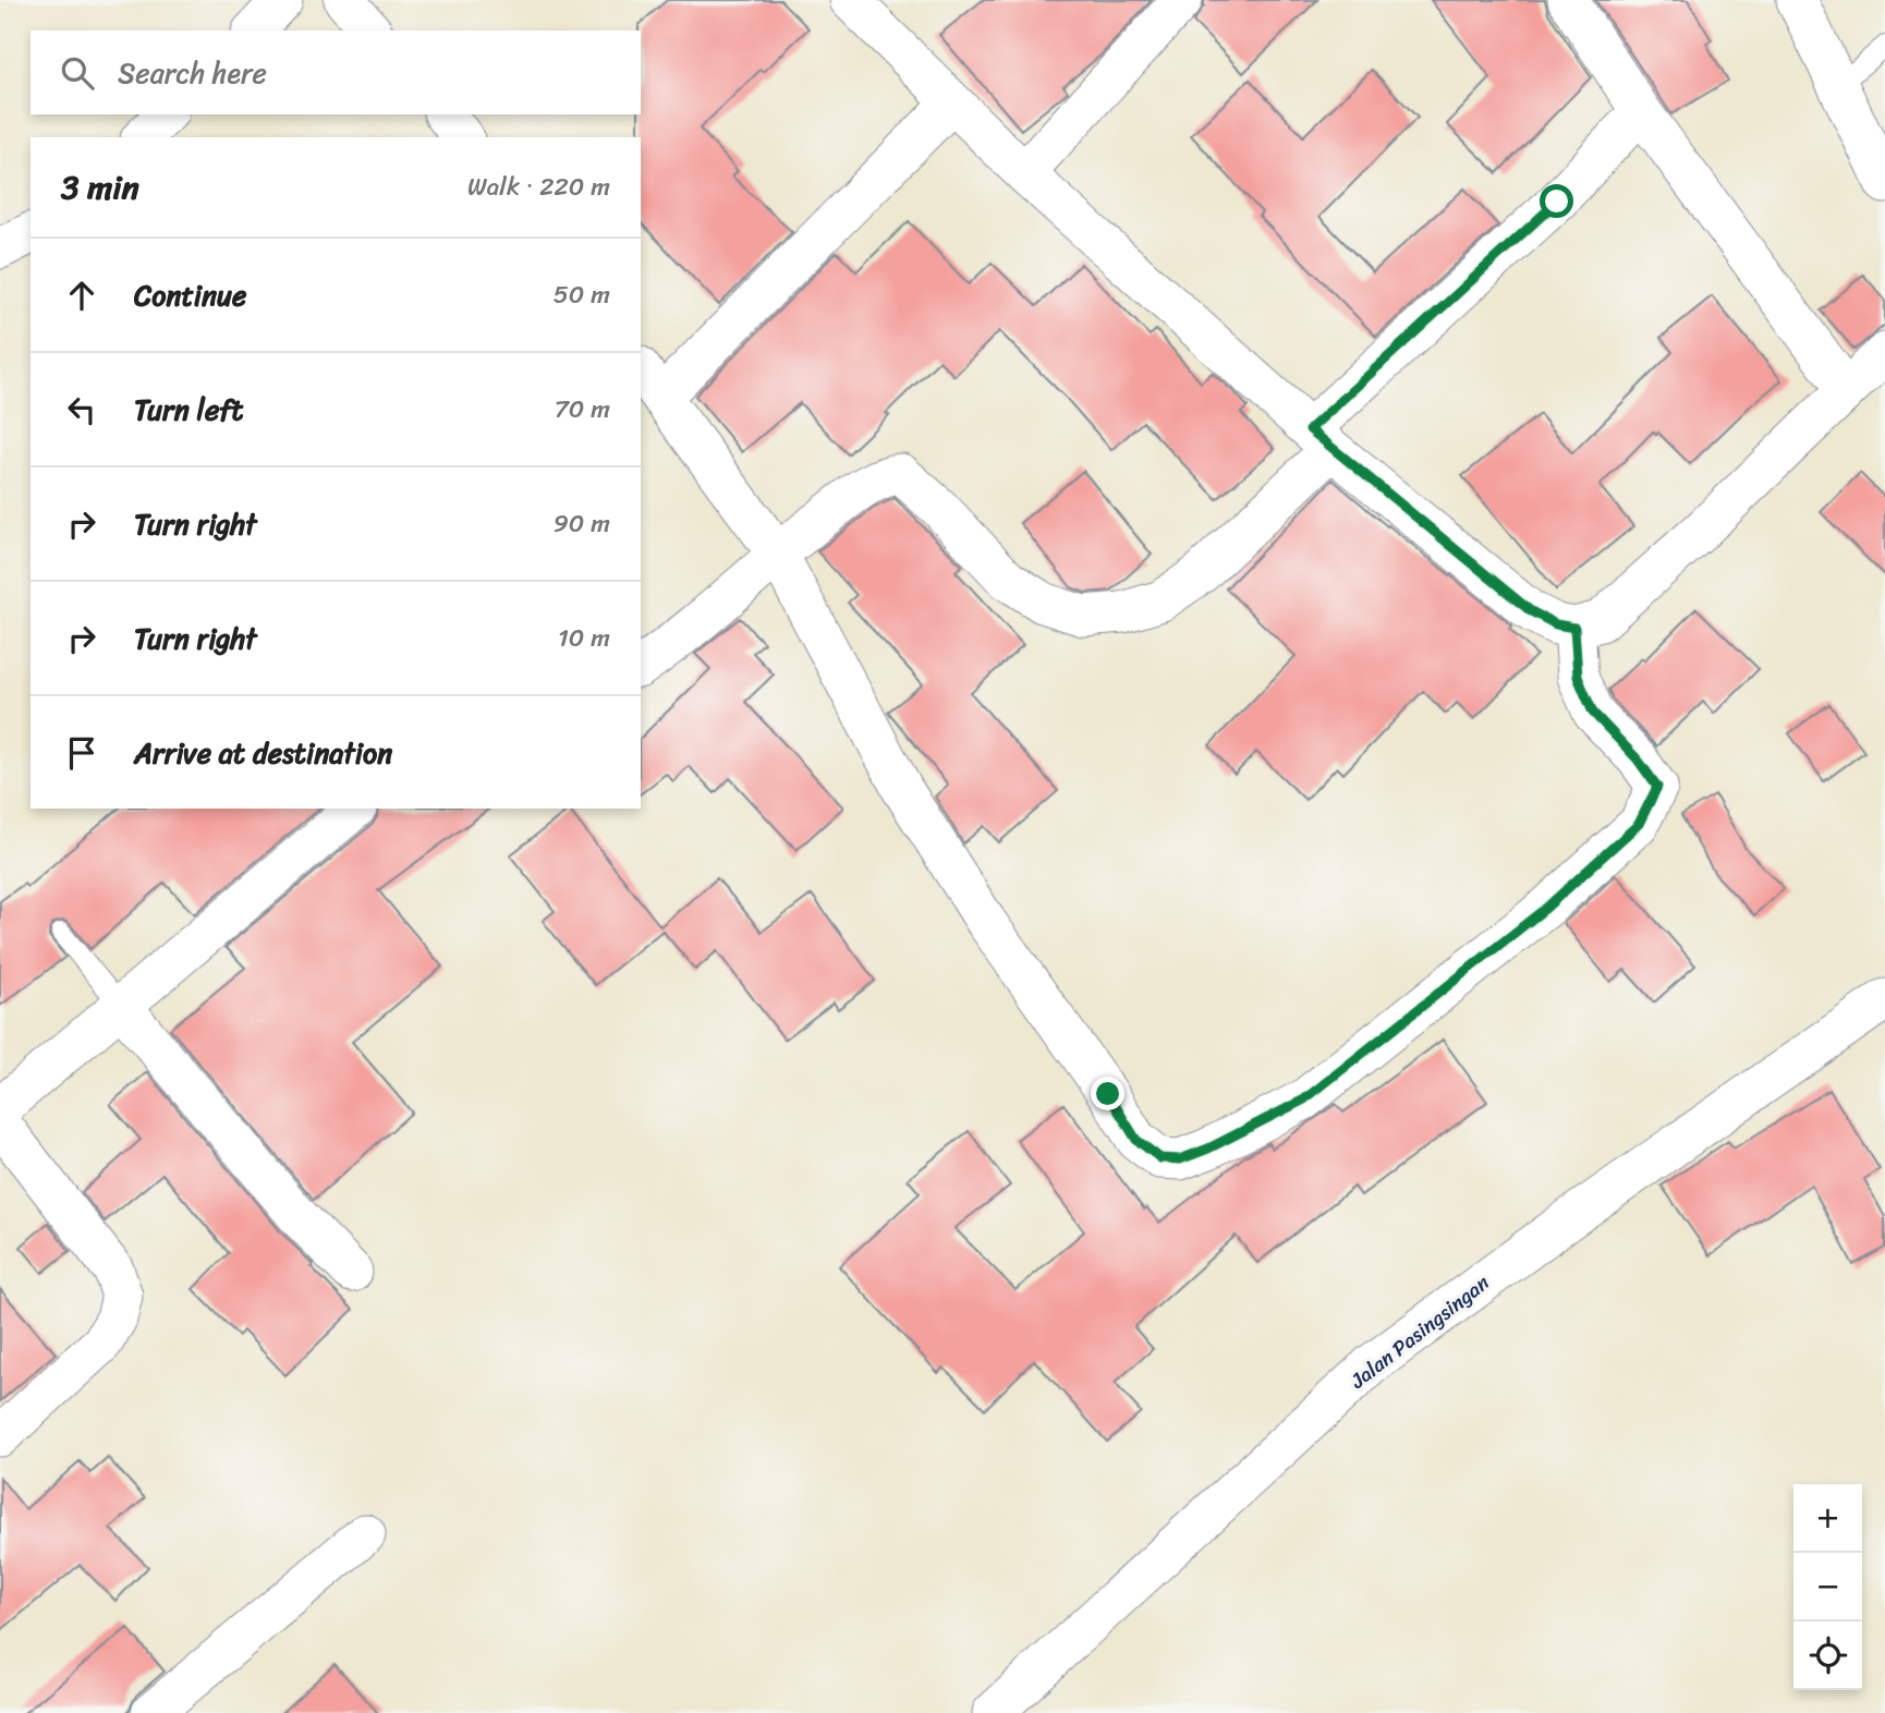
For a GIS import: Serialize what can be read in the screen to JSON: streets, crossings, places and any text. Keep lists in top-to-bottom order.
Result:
{
  "streets": {
    "street": ["Jalan Pasingsingan"]
  },
  "page": {
    "search": "Search here",
    "heading": ["3 min", "Walk · 220 m"],
    "list": [
      ["Continue", "50 m"],
      ["Turn left", "70 m"],
      ["Turn right", "90 m"],
      ["Turn right", "10 m"],
      "Arrive at destination"
    ],
    "map_buttons": ["+", "−"]
  }
}
